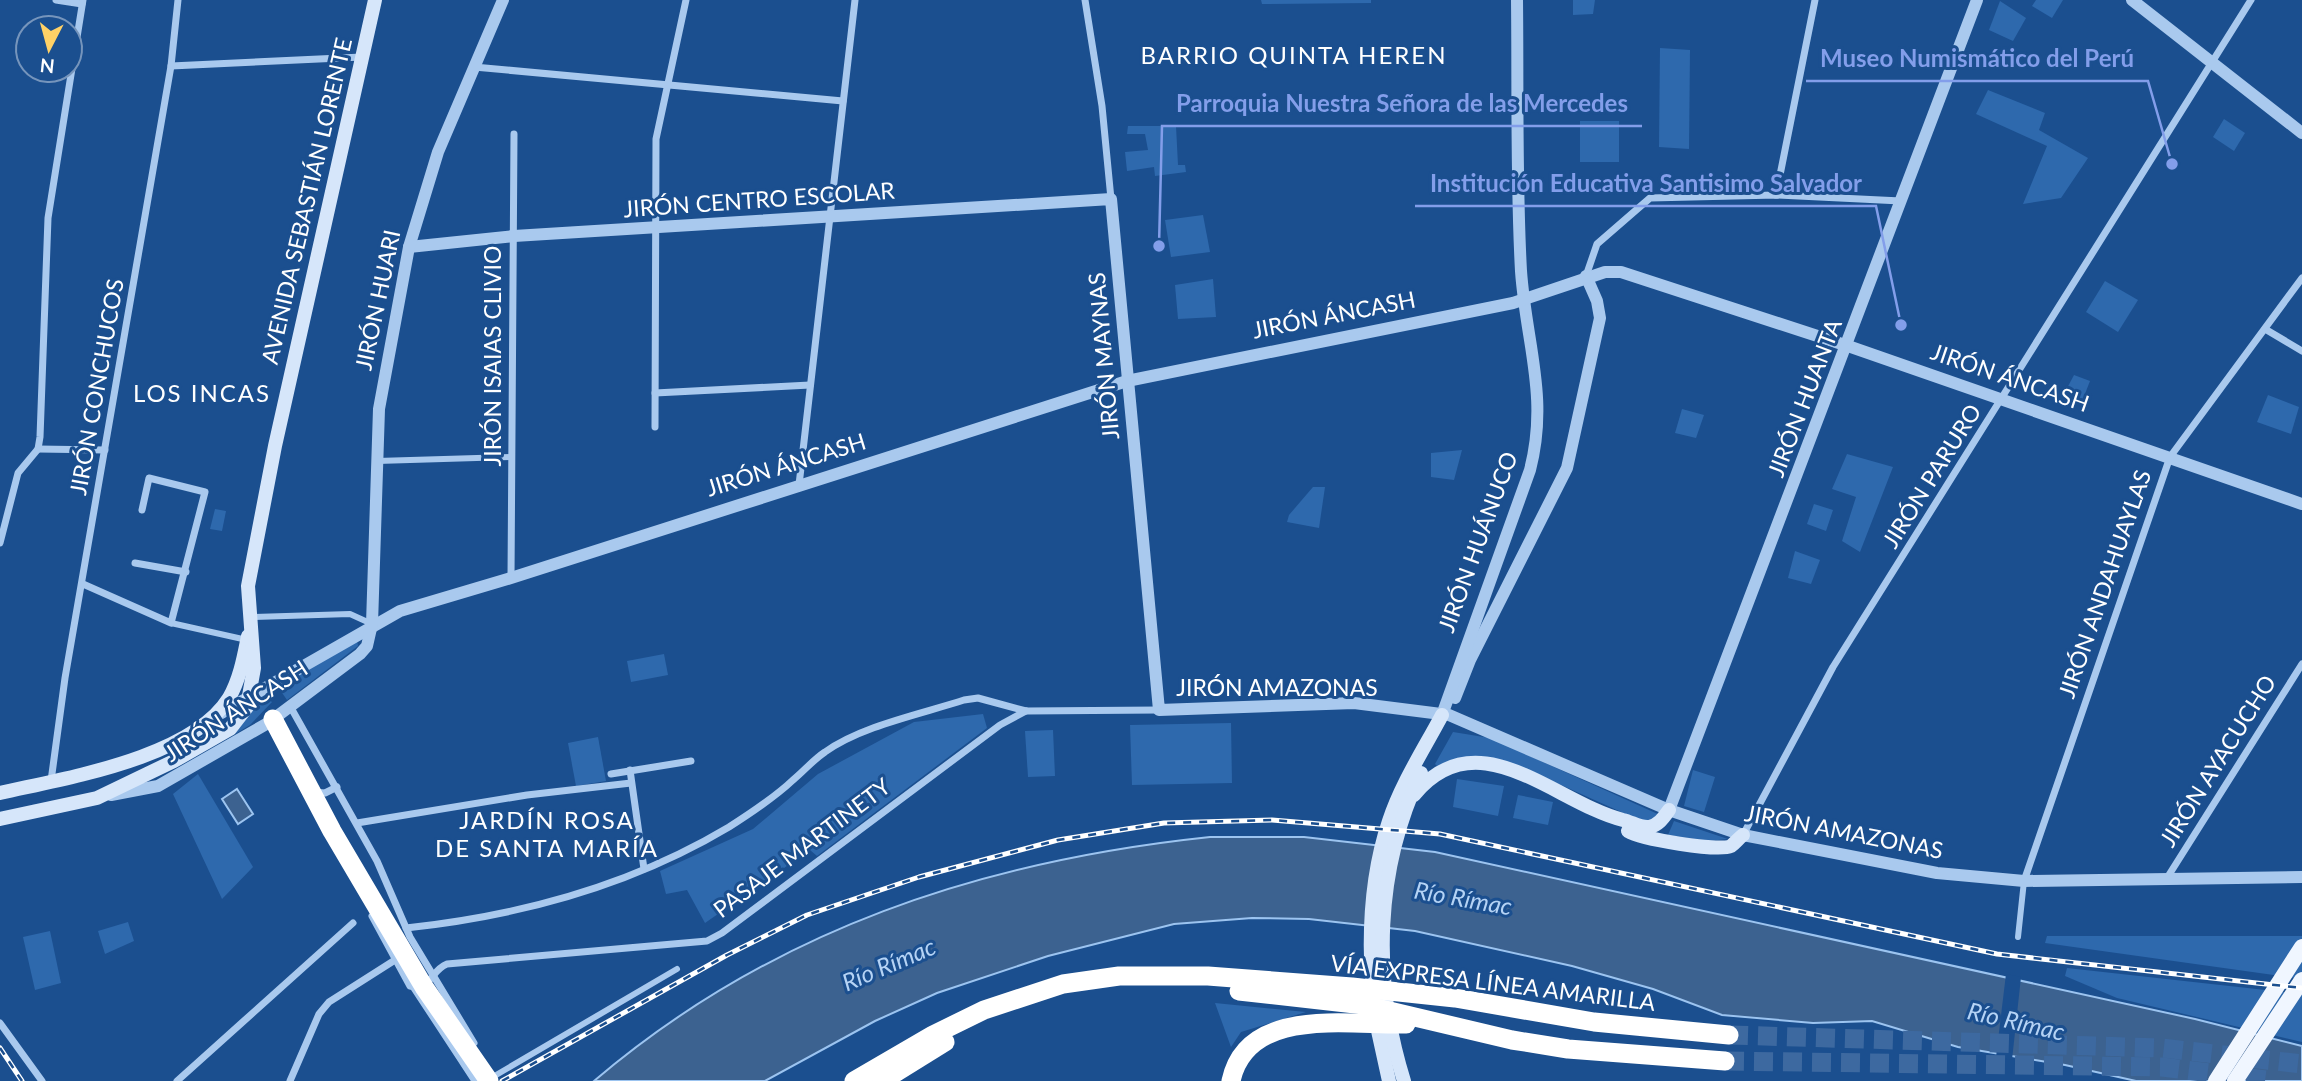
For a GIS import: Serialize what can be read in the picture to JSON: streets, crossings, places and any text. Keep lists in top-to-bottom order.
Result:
{
  "streets": {
    "highway": ["VÍA EXPRESA LÍNEA AMARILLA"],
    "main road": ["AVENIDA SEBASTIÁN LORENTE", "JIRÓN ÁNCASH", "JIRÓN HUÁNUCO"],
    "street": [
      "JIRÓN CENTRO ESCOLAR",
      "JIRÓN HUARI",
      "JIRÓN ISAIAS CLIVIO",
      "JIRÓN MAYNAS",
      "JIRÓN CONCHUCOS",
      "JIRÓN HUANTA",
      "JIRÓN PARURO",
      "JIRÓN ANDAHUAYLAS",
      "JIRÓN AMAZONAS",
      "JIRÓN AYACUCHO",
      "PASAJE MARTINETY"
    ]
  },
  "crossings": [
    ["JIRÓN CENTRO ESCOLAR", "JIRÓN HUARI"],
    ["JIRÓN CENTRO ESCOLAR", "JIRÓN ISAIAS CLIVIO"],
    ["JIRÓN CENTRO ESCOLAR", "JIRÓN MAYNAS"],
    ["AVENIDA SEBASTIÁN LORENTE", "JIRÓN ÁNCASH"],
    ["JIRÓN HUARI", "JIRÓN ÁNCASH"],
    ["JIRÓN ÁNCASH", "JIRÓN ISAIAS CLIVIO"],
    ["JIRÓN ÁNCASH", "JIRÓN MAYNAS"],
    ["JIRÓN ÁNCASH", "JIRÓN CONCHUCOS"],
    ["JIRÓN ÁNCASH", "JIRÓN HUANTA"],
    ["JIRÓN ÁNCASH", "JIRÓN PARURO"],
    ["JIRÓN ÁNCASH", "JIRÓN HUÁNUCO"],
    ["JIRÓN ÁNCASH", "JIRÓN ANDAHUAYLAS"],
    ["JIRÓN MAYNAS", "JIRÓN AMAZONAS"],
    ["JIRÓN HUANTA", "JIRÓN AMAZONAS"],
    ["JIRÓN PARURO", "JIRÓN AMAZONAS"],
    ["JIRÓN HUÁNUCO", "JIRÓN AMAZONAS"],
    ["JIRÓN ANDAHUAYLAS", "JIRÓN AMAZONAS"],
    ["JIRÓN AMAZONAS", "JIRÓN AYACUCHO"],
    ["JIRÓN AMAZONAS", "PASAJE MARTINETY"]
  ],
  "districts": ["BARRIO QUINTA HEREN", "LOS INCAS", "JARDÍN ROSA DE SANTA MARÍA"],
  "water": ["Río Rímac"],
  "places": ["Museo Numismático del Perú", "Parroquia Nuestra Señora de las Mercedes", "Institución Educativa Santisimo Salvador"],
  "north": "bottom"
}
